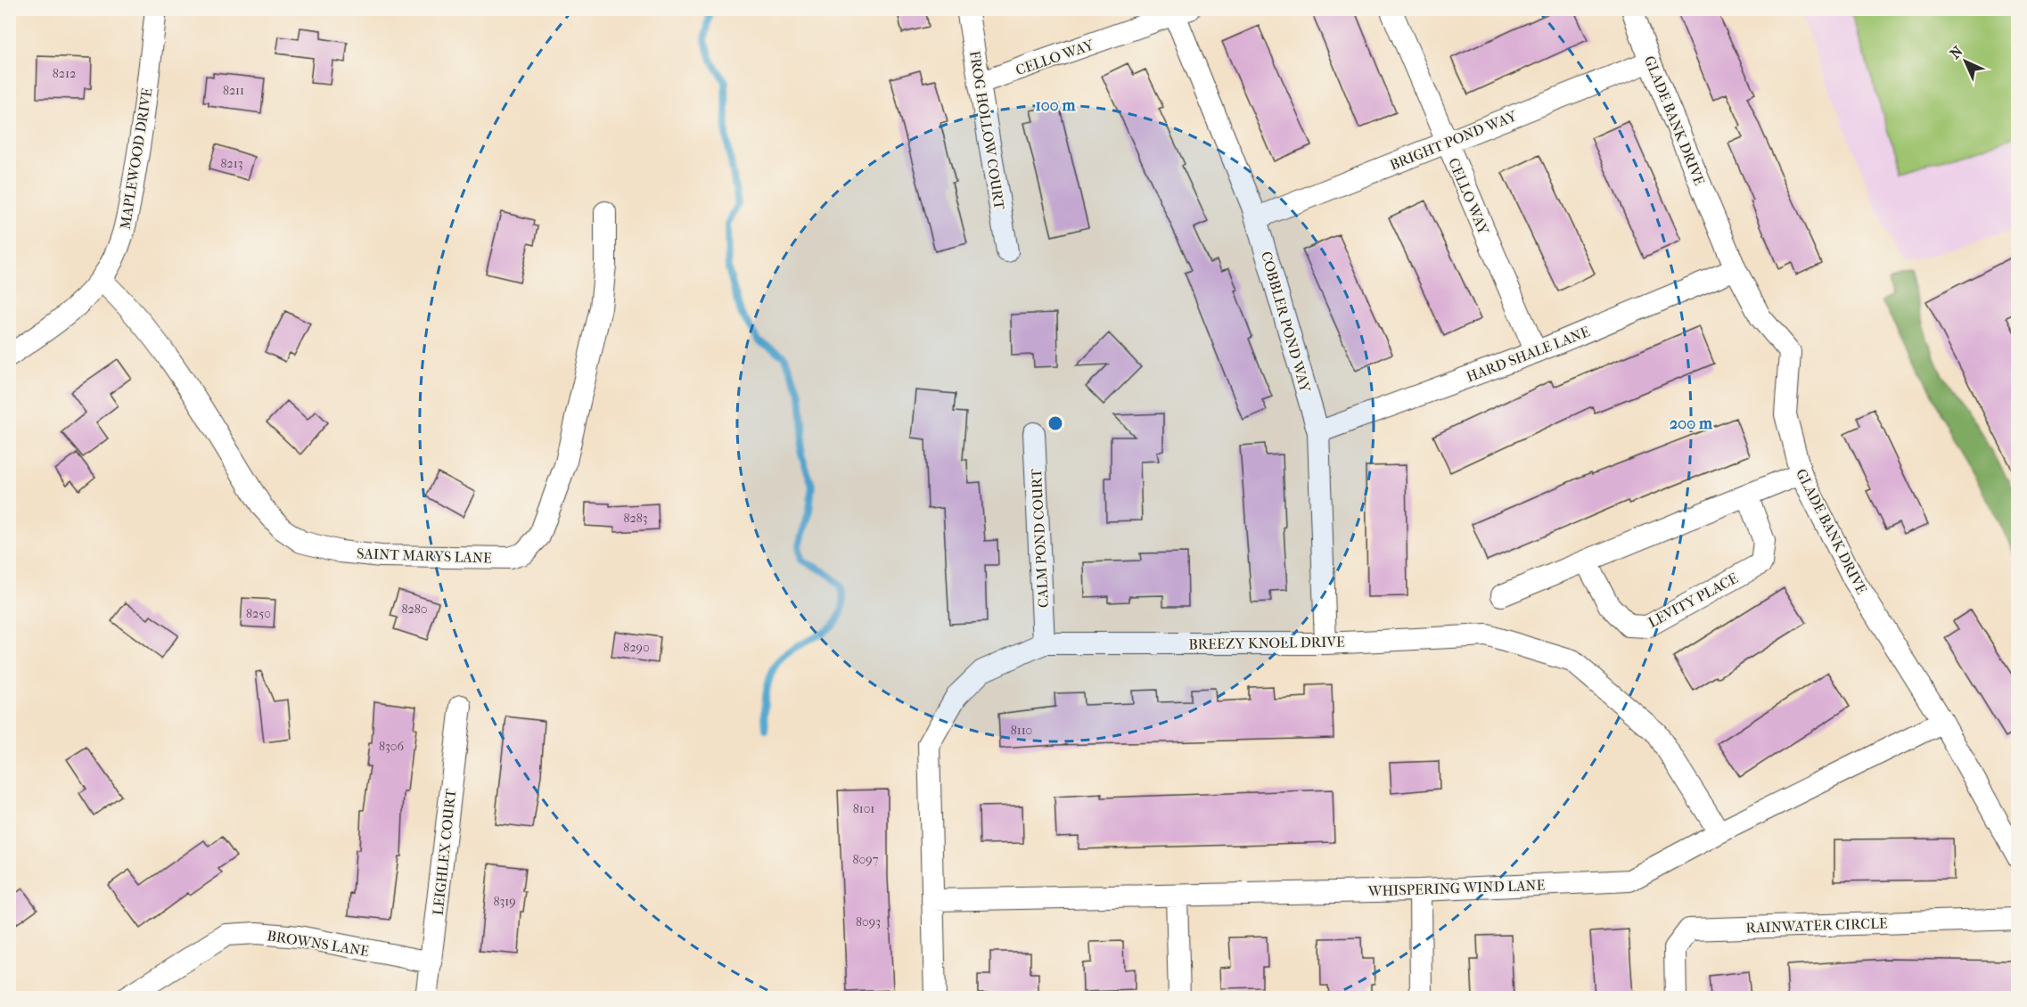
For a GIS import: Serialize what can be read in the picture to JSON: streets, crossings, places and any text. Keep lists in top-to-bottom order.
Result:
{
  "streets": {
    "street": [
      "CELLO WAY",
      "GLADE BANK DRIVE",
      "FROG HOLLOW COURT",
      "BRIGHT POND WAY",
      "MAPLEWOOD DRIVE",
      "COBBLER POND WAY",
      "HARD SHALE LANE",
      "CALM POND COURT",
      "SAINT MARYS LANE",
      "LEVITY PLACE",
      "BREEZY KNOLL DRIVE",
      "LEIGHLEX COURT",
      "WHISPERING WIND LANE",
      "RAINWATER CIRCLE",
      "BROWNS LANE"
    ]
  },
  "crossings": [
    ["CELLO WAY", "FROG HOLLOW COURT"],
    ["CELLO WAY", "BRIGHT POND WAY"],
    ["CELLO WAY", "COBBLER POND WAY"],
    ["CELLO WAY", "HARD SHALE LANE"],
    ["GLADE BANK DRIVE", "BRIGHT POND WAY"],
    ["GLADE BANK DRIVE", "HARD SHALE LANE"],
    ["GLADE BANK DRIVE", "WHISPERING WIND LANE"],
    ["BRIGHT POND WAY", "COBBLER POND WAY"],
    ["MAPLEWOOD DRIVE", "SAINT MARYS LANE"],
    ["COBBLER POND WAY", "HARD SHALE LANE"],
    ["COBBLER POND WAY", "BREEZY KNOLL DRIVE"],
    ["CALM POND COURT", "BREEZY KNOLL DRIVE"],
    ["BREEZY KNOLL DRIVE", "WHISPERING WIND LANE"],
    ["LEIGHLEX COURT", "BROWNS LANE"]
  ],
  "house_numbers": [
    "8212",
    "8211",
    "8213",
    "8283",
    "8280",
    "8250",
    "8290",
    "8110",
    "8306",
    "8101",
    "8097",
    "8319",
    "8093"
  ],
  "north": "top left",
  "rings": ["100 m", "200 m"]
}
